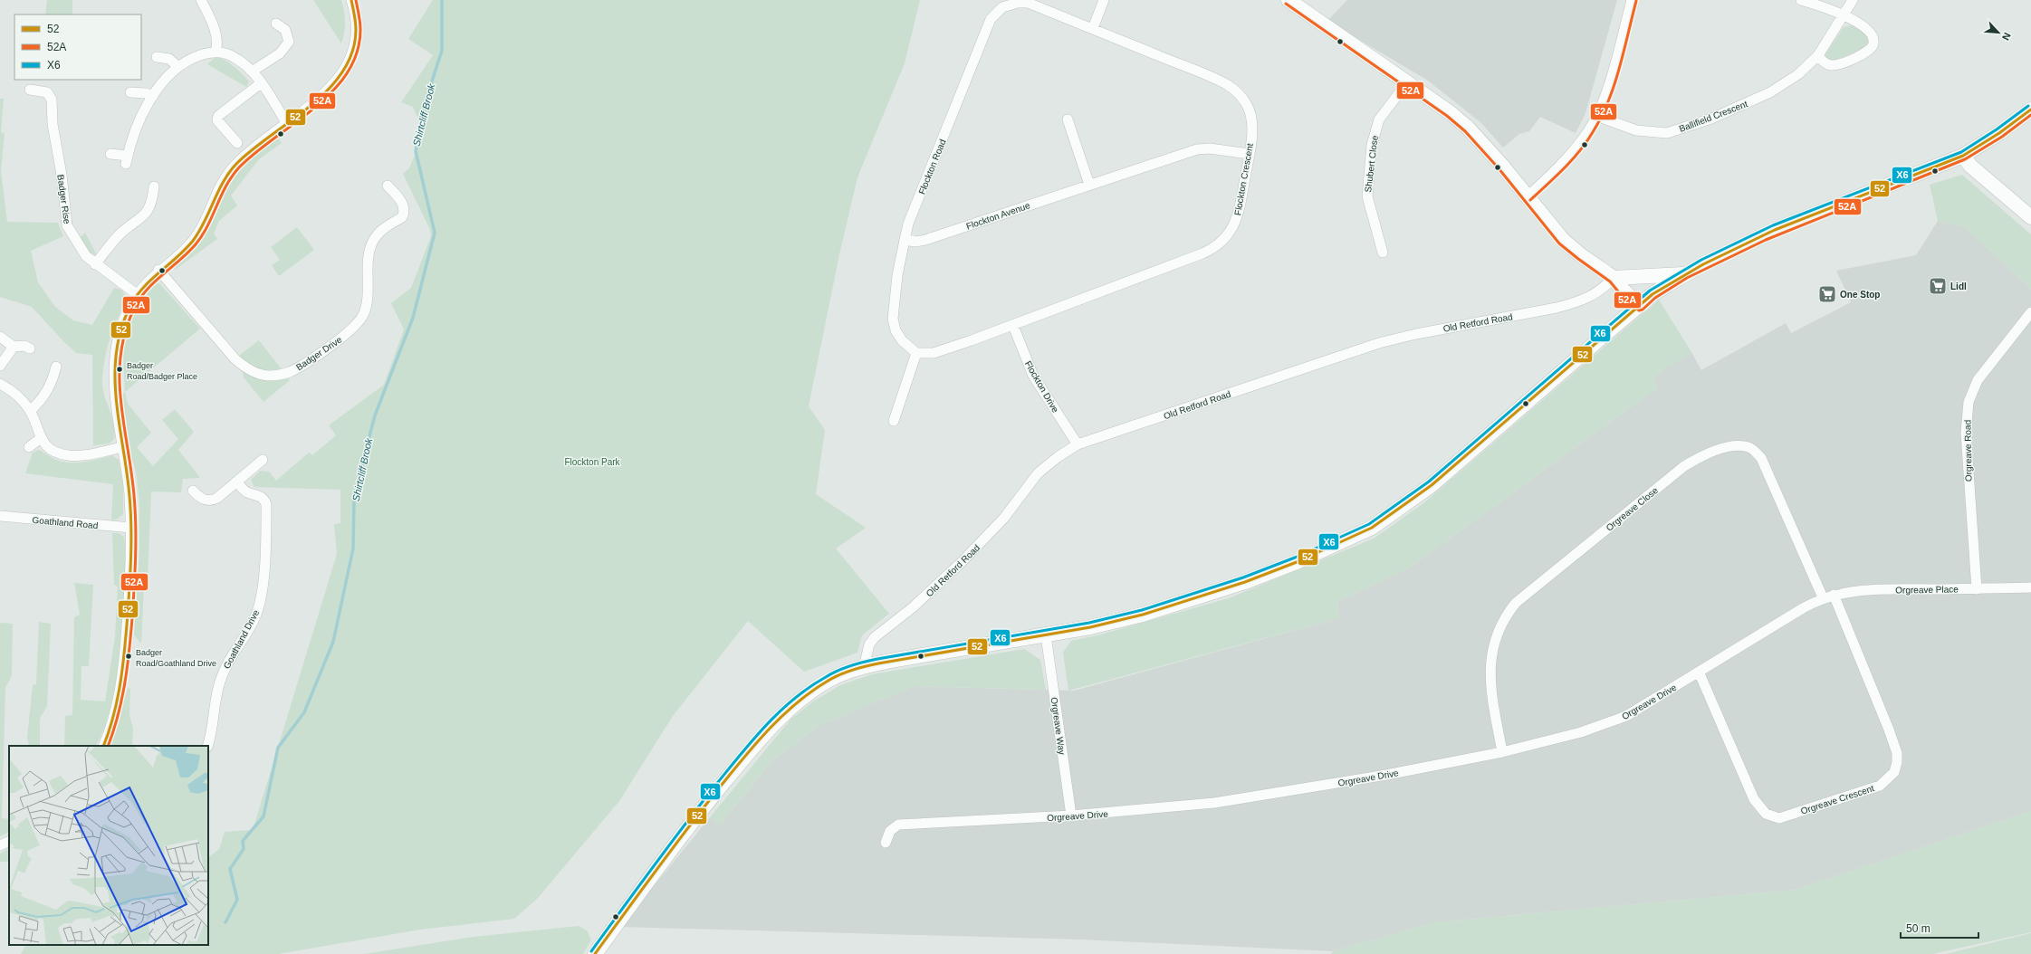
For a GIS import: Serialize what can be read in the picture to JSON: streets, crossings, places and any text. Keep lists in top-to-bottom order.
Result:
{
  "streets": {
    "street": [
      "Ballifield Crescent",
      "Shubert Close",
      "Flockton Road",
      "Flockton Crescent",
      "Badger Rise",
      "Flockton Avenue",
      "Old Retford Road",
      "Badger Drive",
      "Flockton Drive",
      "Orgreave Road",
      "Orgreave Close",
      "Goathland Road",
      "Orgreave Place",
      "Goathland Drive",
      "Orgreave Drive",
      "Orgreave Way",
      "Orgreave Crescent"
    ]
  },
  "crossings": [
    ["Flockton Road", "Flockton Crescent"],
    ["Flockton Road", "Flockton Avenue"],
    ["Flockton Crescent", "Flockton Avenue"],
    ["Flockton Crescent", "Flockton Drive"],
    ["Old Retford Road", "Flockton Drive"],
    ["Orgreave Road", "Orgreave Place"],
    ["Orgreave Close", "Orgreave Place"],
    ["Orgreave Close", "Orgreave Drive"],
    ["Orgreave Place", "Orgreave Drive"],
    ["Orgreave Place", "Orgreave Crescent"],
    ["Orgreave Drive", "Orgreave Way"],
    ["Orgreave Drive", "Orgreave Crescent"]
  ],
  "water": ["Shirtcliff Brook"],
  "parks": ["Flockton Park"],
  "places": {
    "supermarket": ["Lidl", "One Stop"],
    "other": ["Badger Road/Badger Place", "Badger Road/Goathland Drive"]
  },
  "lines": ["transit line 52", "transit line 52A", "transit line X6"],
  "legend": ["52", "52A", "X6"],
  "scale_bar": "50 m",
  "north": "bottom right"
}
